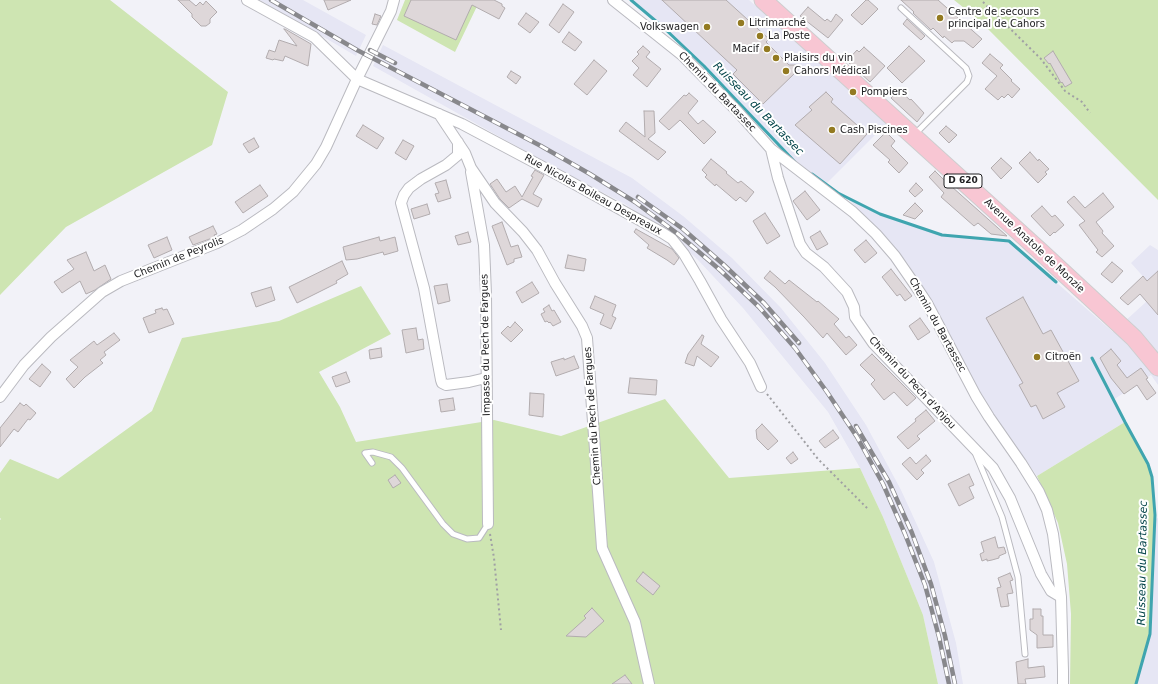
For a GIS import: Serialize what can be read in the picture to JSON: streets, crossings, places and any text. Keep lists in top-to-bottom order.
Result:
{
  "streets": {
    "main road": ["D 620", "Avenue Anatole de Monzie"],
    "street": [
      "Chemin du Bartassec",
      "Rue Nicolas Boileau Despreaux",
      "Chemin de Peyrolis",
      "Impasse du Pech de Fargues",
      "Chemin du Pech d'Anjou",
      "Chemin du Pech de Fargues"
    ]
  },
  "crossings": [
    ["Chemin du Bartassec", "Chemin du Pech d'Anjou"],
    ["Rue Nicolas Boileau Despreaux", "Chemin de Peyrolis"],
    ["Rue Nicolas Boileau Despreaux", "Chemin du Pech de Fargues"],
    ["Impasse du Pech de Fargues", "Chemin du Pech de Fargues"]
  ],
  "water": ["Ruisseau du Bartassec"],
  "places": [
    "Centre de secours principal de Cahors",
    "Litrimarché",
    "Volkswagen",
    "La Poste",
    "Macif",
    "Plaisirs du vin",
    "Cahors Médical",
    "Pompiers",
    "Cash Piscines",
    "Citroën"
  ]
}
